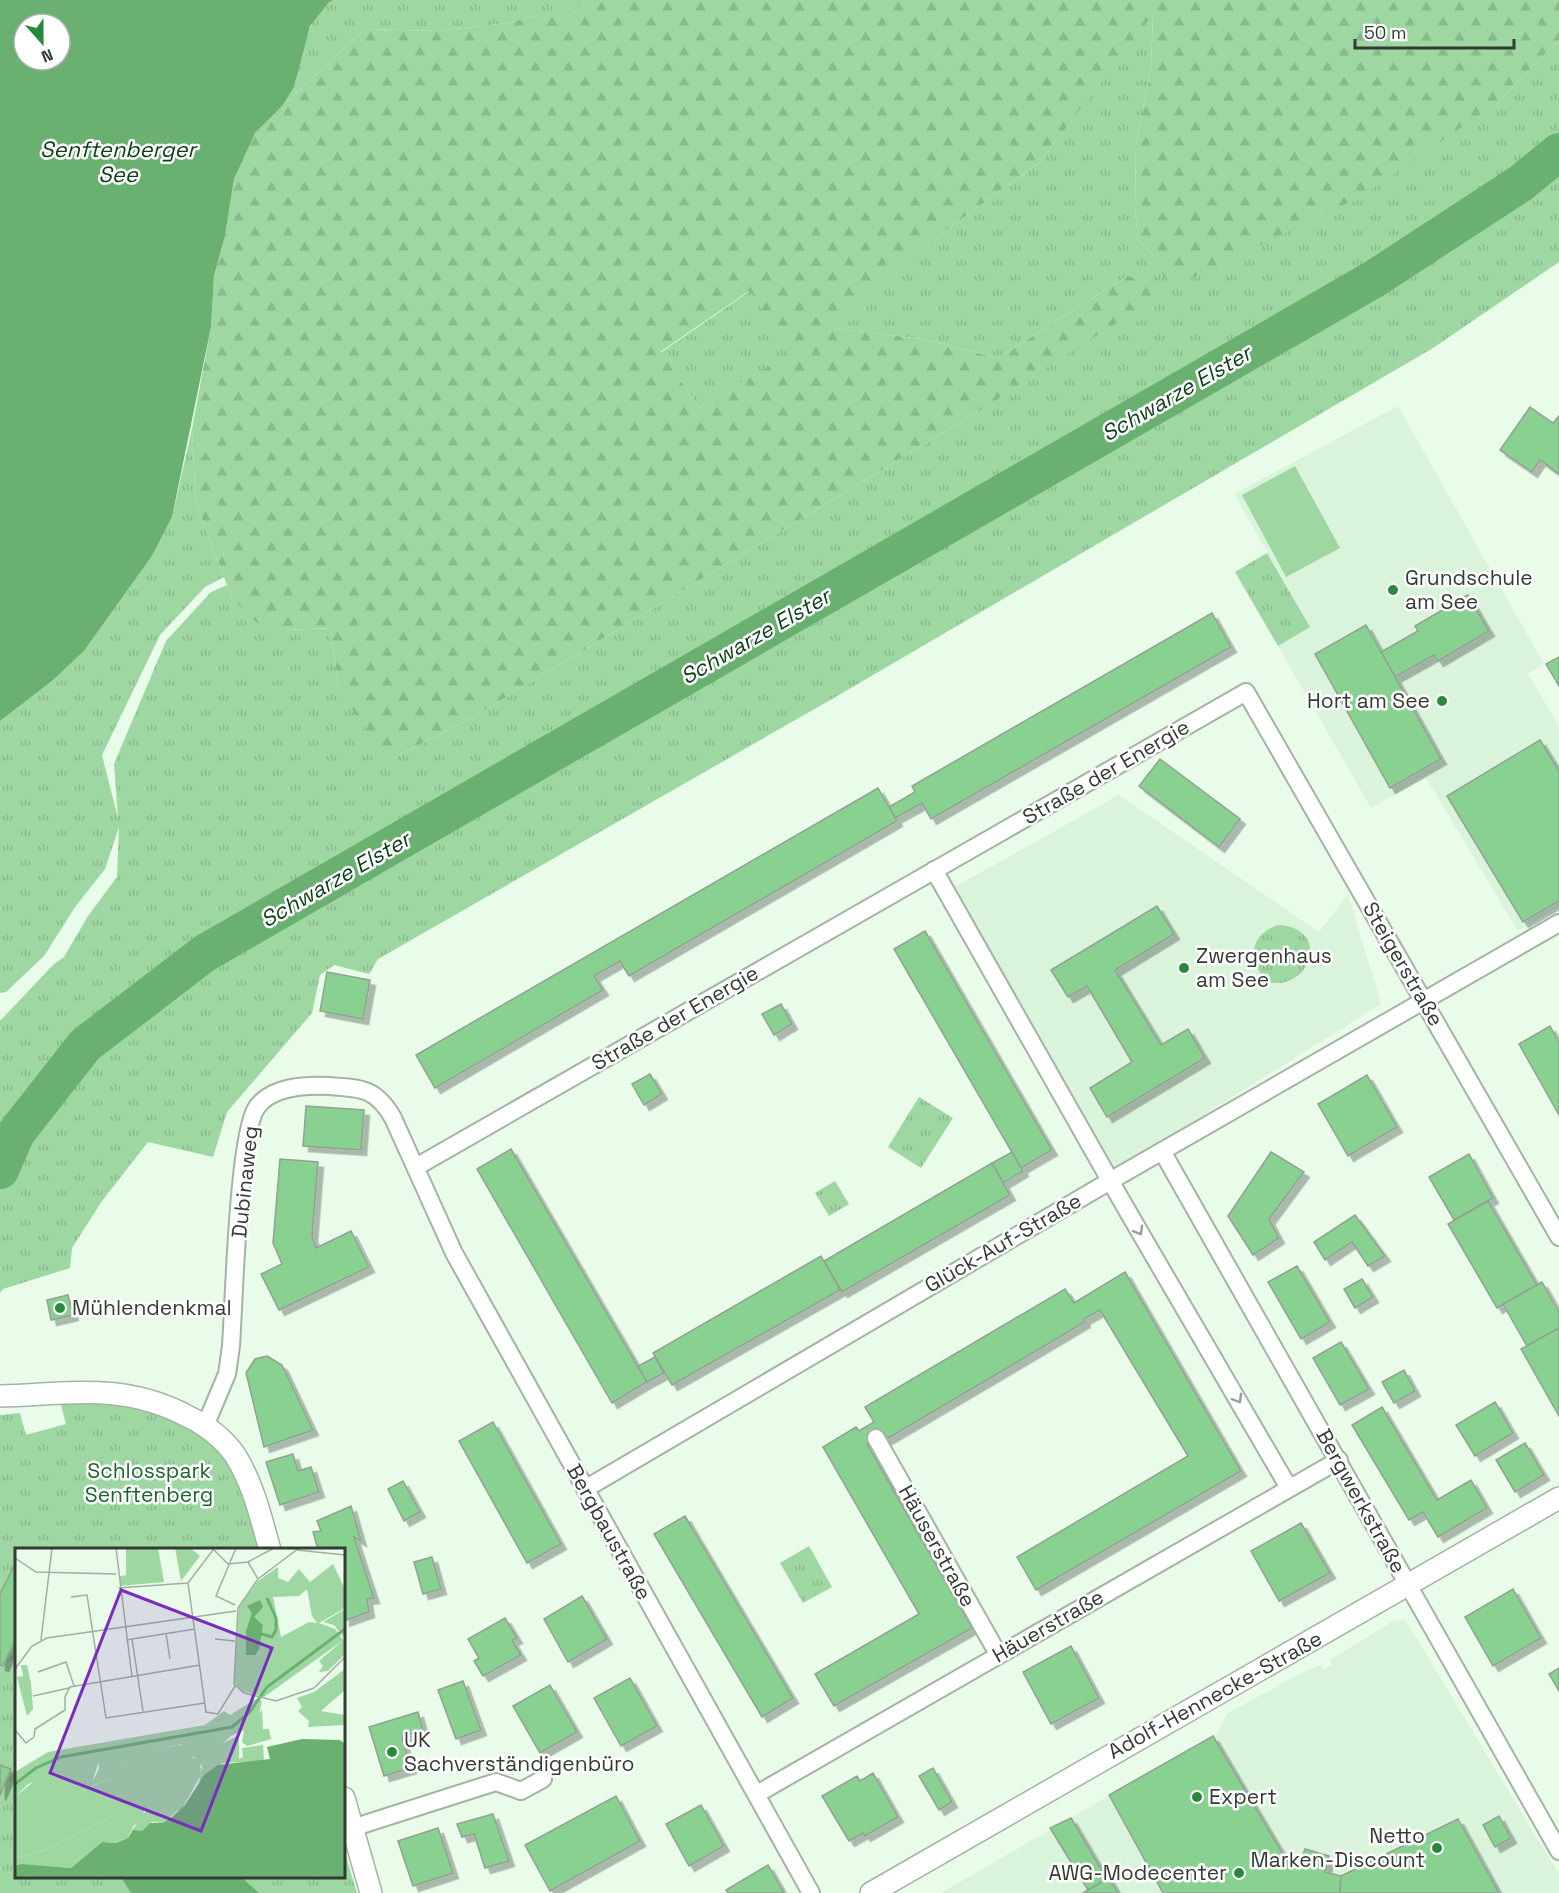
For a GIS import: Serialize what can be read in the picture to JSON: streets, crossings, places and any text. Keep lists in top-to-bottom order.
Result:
{
  "streets": {
    "street": [
      "Straße der Energie",
      "Steigerstraße",
      "Dubinaweg",
      "Glück-Auf-Straße",
      "Bergwerkstraße",
      "Bergbaustraße",
      "Häuserstraße",
      "Häuerstraße",
      "Adolf-Hennecke-Straße"
    ]
  },
  "crossings": [
    ["Straße der Energie", "Steigerstraße"],
    ["Straße der Energie", "Dubinaweg"],
    ["Straße der Energie", "Bergbaustraße"],
    ["Steigerstraße", "Glück-Auf-Straße"],
    ["Dubinaweg", "Bergbaustraße"],
    ["Glück-Auf-Straße", "Bergwerkstraße"],
    ["Glück-Auf-Straße", "Bergbaustraße"],
    ["Bergwerkstraße", "Häuerstraße"],
    ["Bergwerkstraße", "Adolf-Hennecke-Straße"],
    ["Bergbaustraße", "Häuerstraße"],
    ["Häuserstraße", "Häuerstraße"]
  ],
  "water": ["Senftenberger See", "Schwarze Elster"],
  "parks": ["Schlosspark Senftenberg"],
  "places": [
    "Grundschule am See",
    "Hort am See",
    "Zwergenhaus am See",
    "Mühlendenkmal",
    "UK Sachverständigenbüro",
    "Expert",
    "Netto Marken-Discount",
    "AWG-Modecenter"
  ],
  "scale_bar": "50 m",
  "north": "bottom"
}
